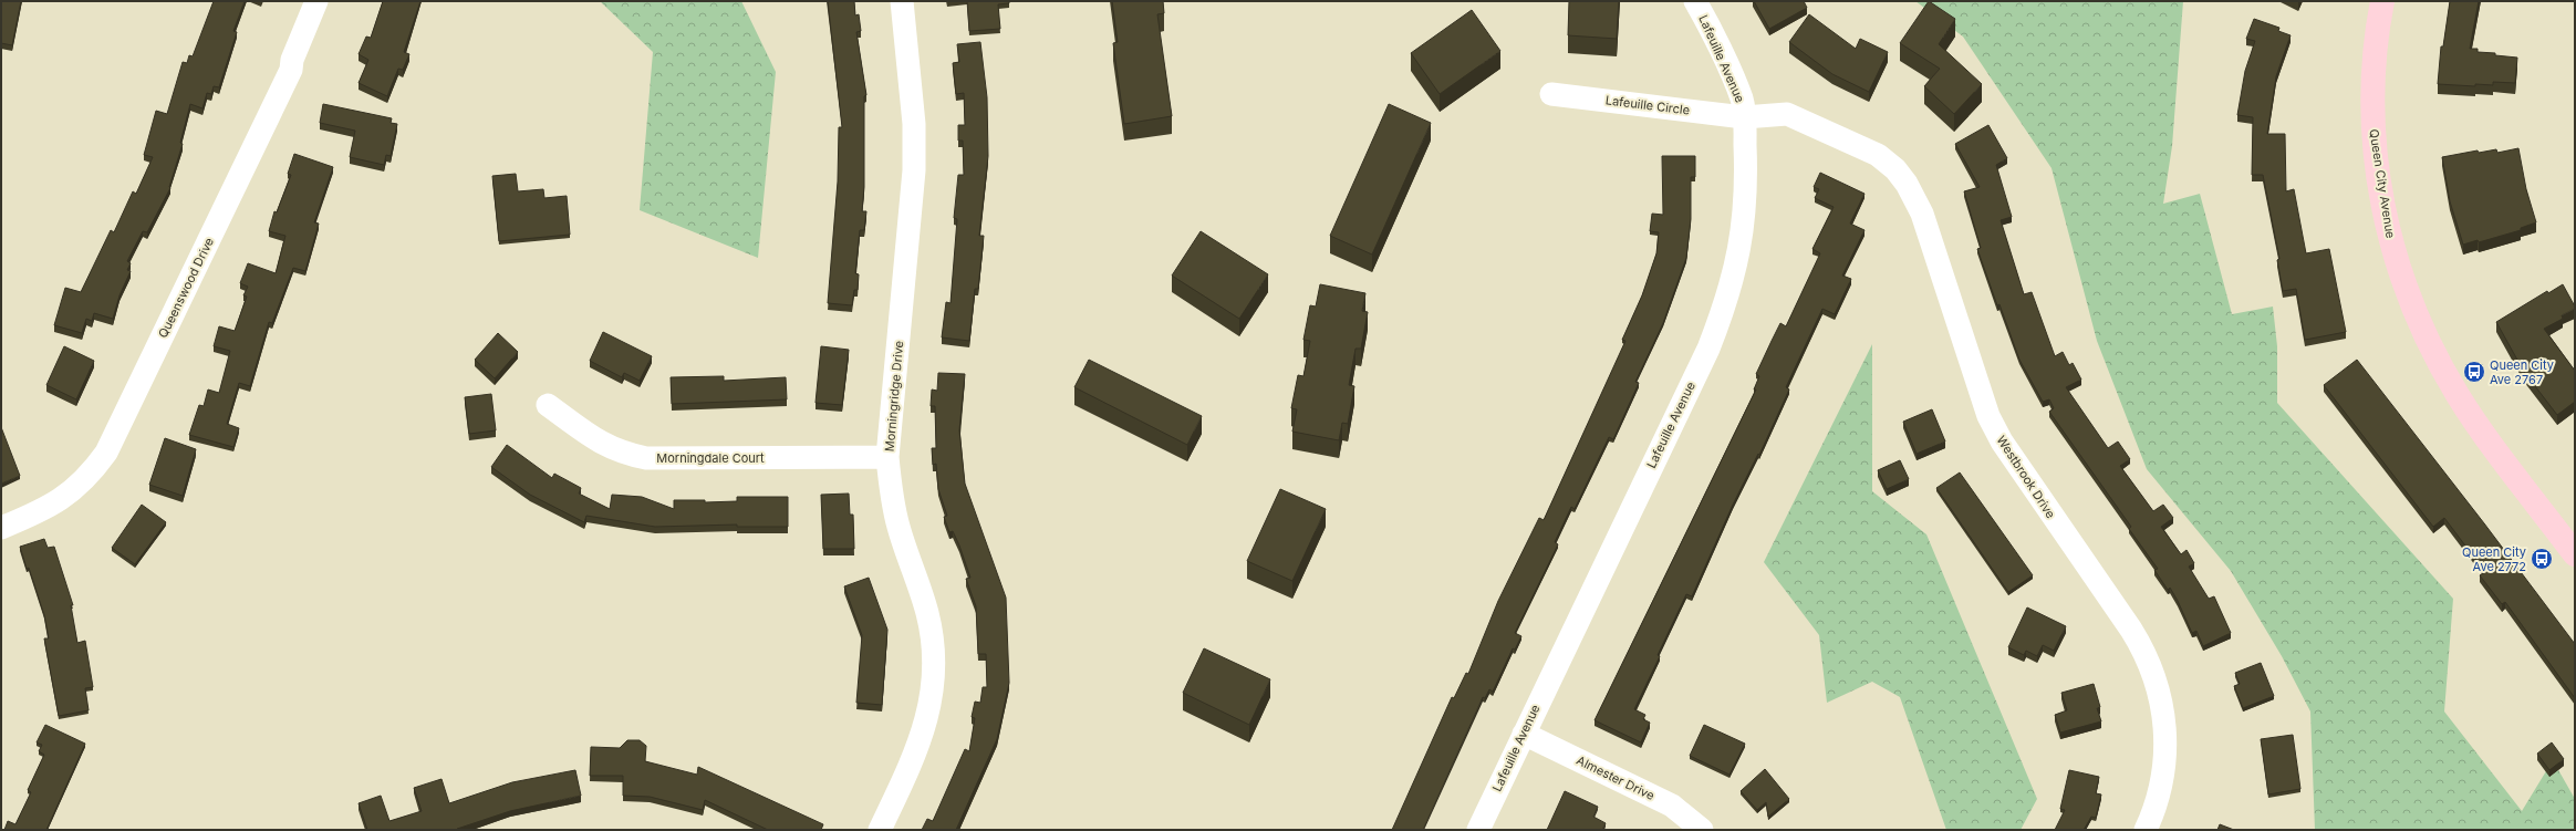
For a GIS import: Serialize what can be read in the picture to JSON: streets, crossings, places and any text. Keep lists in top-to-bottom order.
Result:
{
  "streets": {
    "main road": ["Queen City Avenue"],
    "street": [
      "Lafeuille Avenue",
      "Lafeuille Circle",
      "Queenswood Drive",
      "Morningridge Drive",
      "Morningdale Court",
      "Westbrook Drive",
      "Almester Drive"
    ]
  },
  "crossings": [
    ["Lafeuille Avenue", "Lafeuille Circle"],
    ["Lafeuille Avenue", "Westbrook Drive"],
    ["Lafeuille Avenue", "Almester Drive"],
    ["Lafeuille Circle", "Westbrook Drive"],
    ["Morningridge Drive", "Morningdale Court"]
  ],
  "places": {
    "bus stop": ["Queen City Ave 2767", "Queen City Ave 2772"]
  }
}
